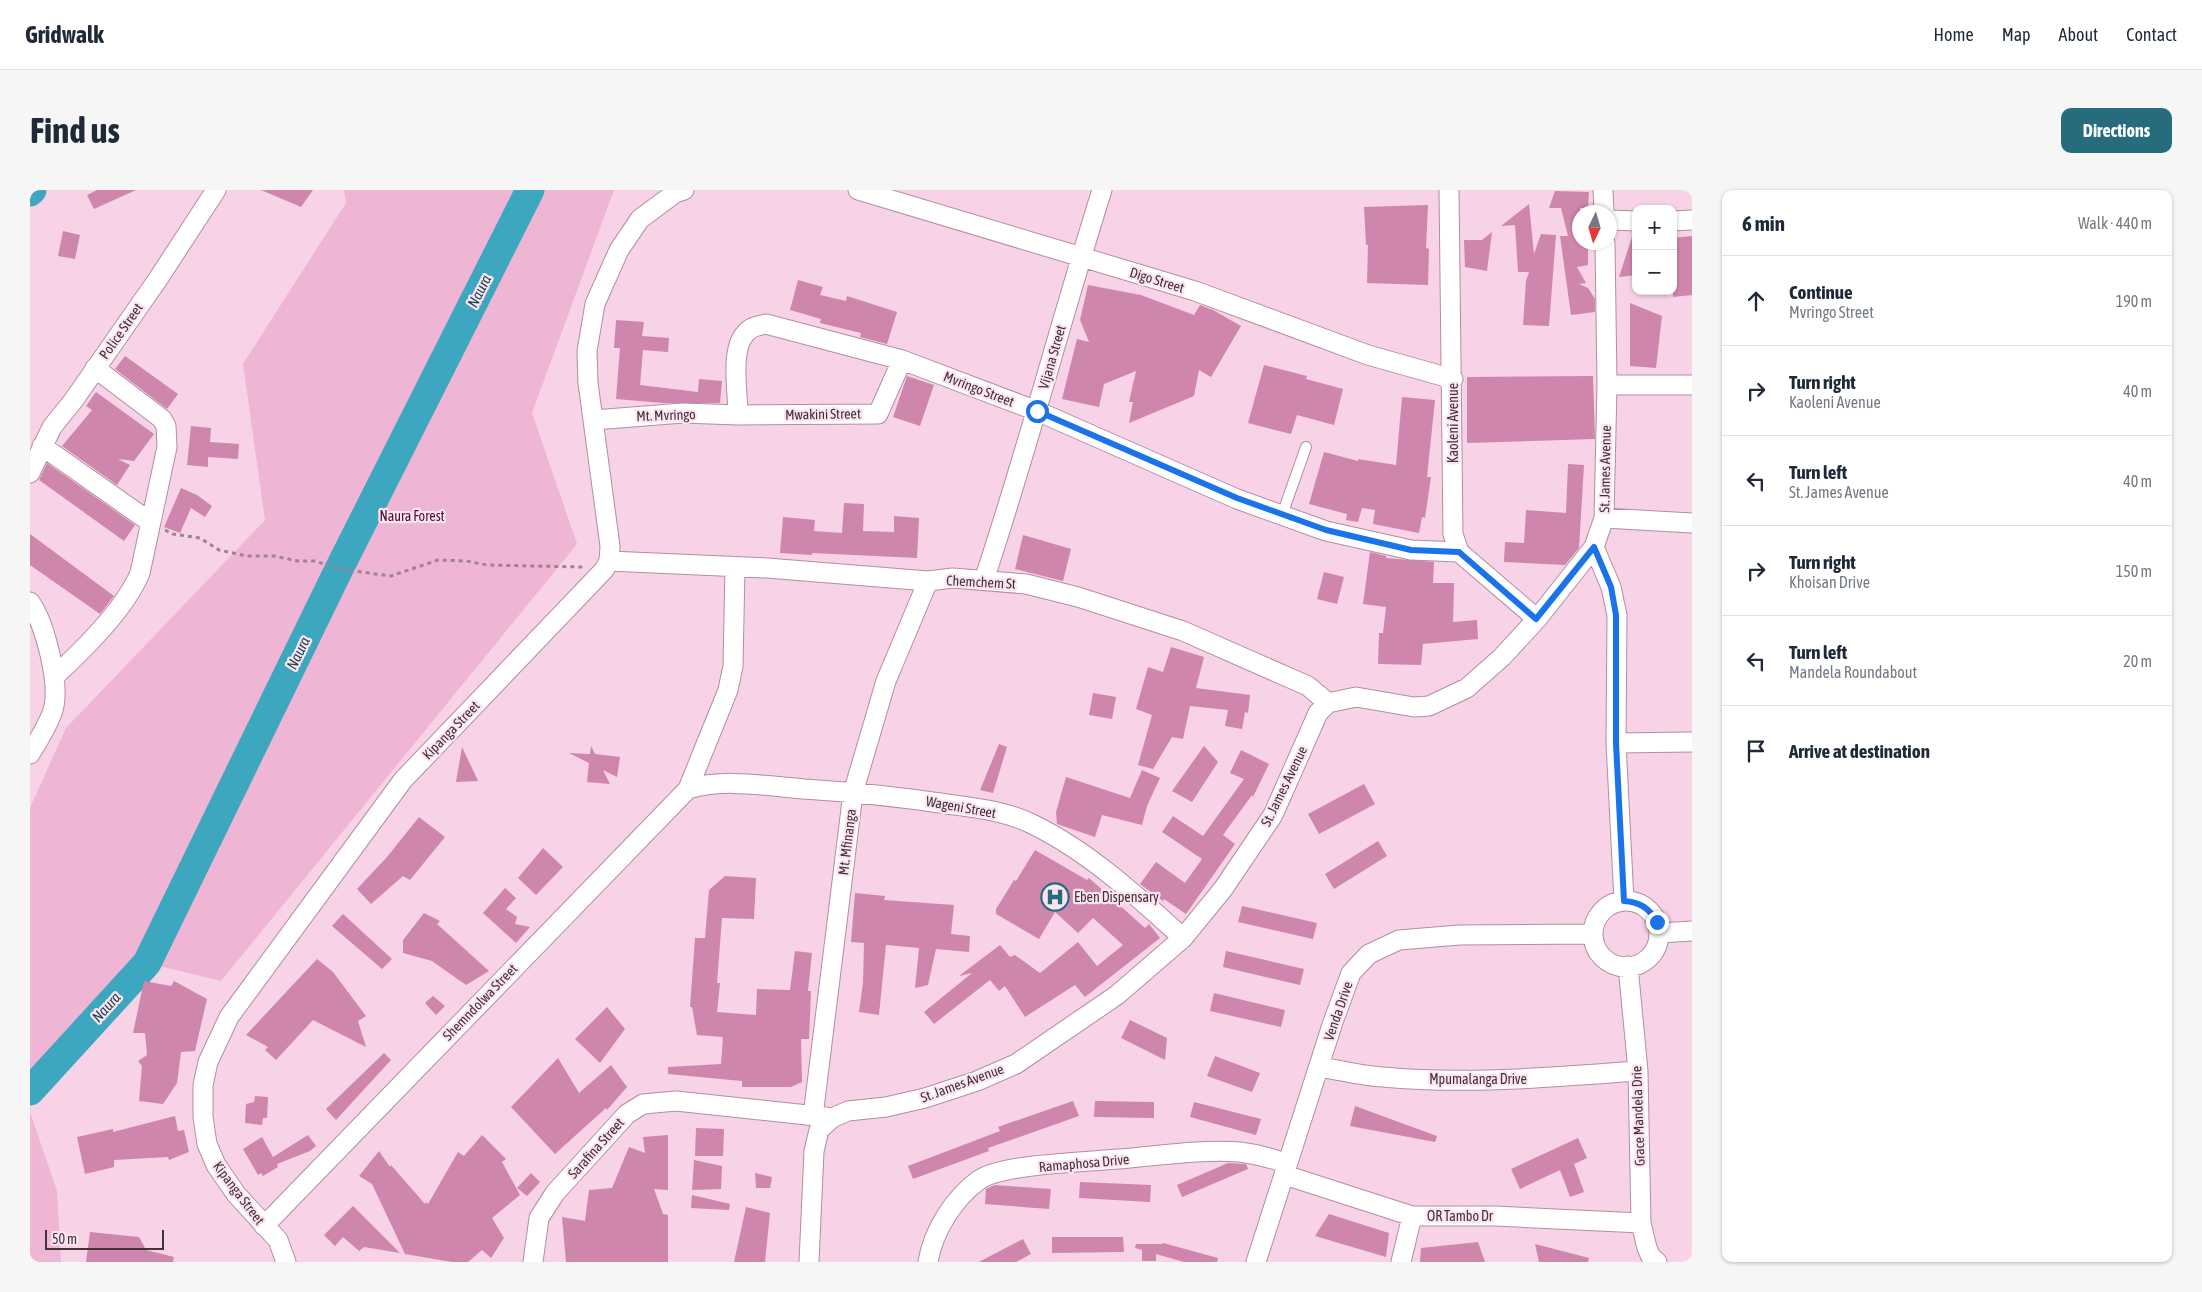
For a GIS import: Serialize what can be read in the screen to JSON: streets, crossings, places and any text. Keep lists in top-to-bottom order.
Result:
{
  "streets": {
    "street": [
      "Digo Street",
      "Police Street",
      "Vijana Street",
      "Mvringo Street",
      "Mwakini Street",
      "Mt. Mvringo",
      "Kaoleni Avenue",
      "St. James Avenue",
      "Chemchem St",
      "Kipanga Street",
      "Wageni Street",
      "Mt. Mfinanga",
      "Shemndolwa Street",
      "Venda Drive",
      "Mpumalanga Drive",
      "Grace Mandela Drie",
      "Sarafina Street",
      "Ramaphosa Drive",
      "OR Tambo Dr"
    ]
  },
  "crossings": [
    ["Digo Street", "Vijana Street"],
    ["Digo Street", "Kaoleni Avenue"],
    ["Vijana Street", "Mvringo Street"],
    ["Vijana Street", "Chemchem St"],
    ["Mvringo Street", "Mwakini Street"],
    ["Mvringo Street", "Mt. Mvringo"],
    ["Mvringo Street", "Kaoleni Avenue"],
    ["Mwakini Street", "Mt. Mvringo"],
    ["St. James Avenue", "Chemchem St"],
    ["St. James Avenue", "Wageni Street"],
    ["St. James Avenue", "Mt. Mfinanga"],
    ["St. James Avenue", "Sarafina Street"],
    ["Chemchem St", "Kipanga Street"],
    ["Chemchem St", "Mt. Mfinanga"],
    ["Kipanga Street", "Shemndolwa Street"],
    ["Wageni Street", "Mt. Mfinanga"],
    ["Wageni Street", "Shemndolwa Street"],
    ["Mt. Mfinanga", "Sarafina Street"],
    ["Venda Drive", "Mpumalanga Drive"],
    ["Venda Drive", "Grace Mandela Drie"],
    ["Venda Drive", "Ramaphosa Drive"],
    ["Venda Drive", "OR Tambo Dr"],
    ["Mpumalanga Drive", "Grace Mandela Drie"],
    ["Grace Mandela Drie", "OR Tambo Dr"],
    ["Ramaphosa Drive", "OR Tambo Dr"]
  ],
  "water": ["Naura"],
  "parks": ["Naura Forest"],
  "places": {
    "hospital": ["Eben Dispensary"]
  },
  "scale_bar": "50 m",
  "north": "bottom",
  "page": {
    "header": "Gridwalk",
    "nav": [
      "Home",
      "Map",
      "About",
      "Contact"
    ],
    "buttons": "Directions",
    "title": "Find us",
    "heading": ["6 min", "Walk · 440 m"],
    "map_buttons": ["+", "−"],
    "list": [
      ["Continue", "Mvringo Street", "190 m"],
      ["Turn right", "Kaoleni Avenue", "40 m"],
      ["Turn left", "St. James Avenue", "40 m"],
      ["Turn right", "Khoisan Drive", "150 m"],
      ["Turn left", "Mandela Roundabout", "20 m"],
      "Arrive at destination"
    ],
    "scale": "50 m"
  }
}
